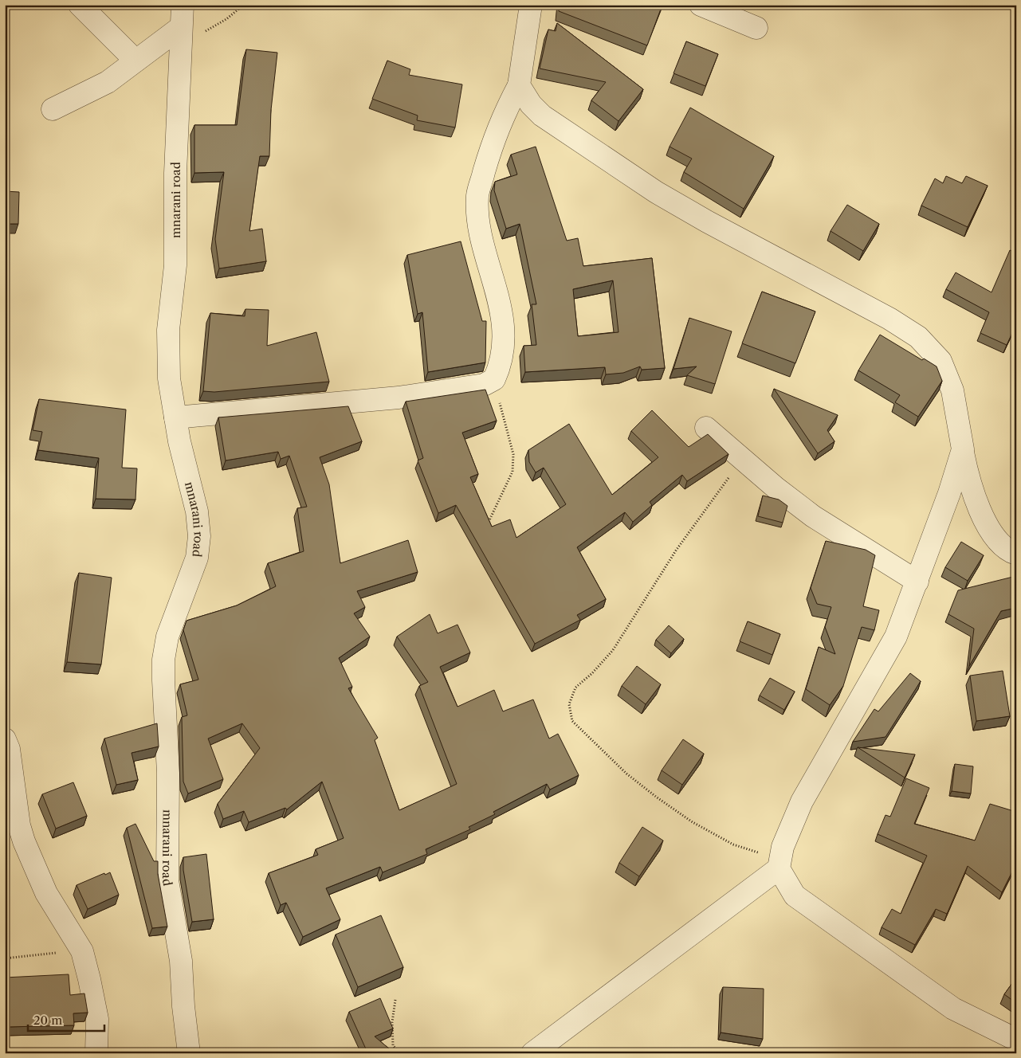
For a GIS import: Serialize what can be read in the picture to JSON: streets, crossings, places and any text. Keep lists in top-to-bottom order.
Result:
{
  "streets": {
    "street": ["mnarani road"]
  },
  "scale_bar": "20 m"
}
